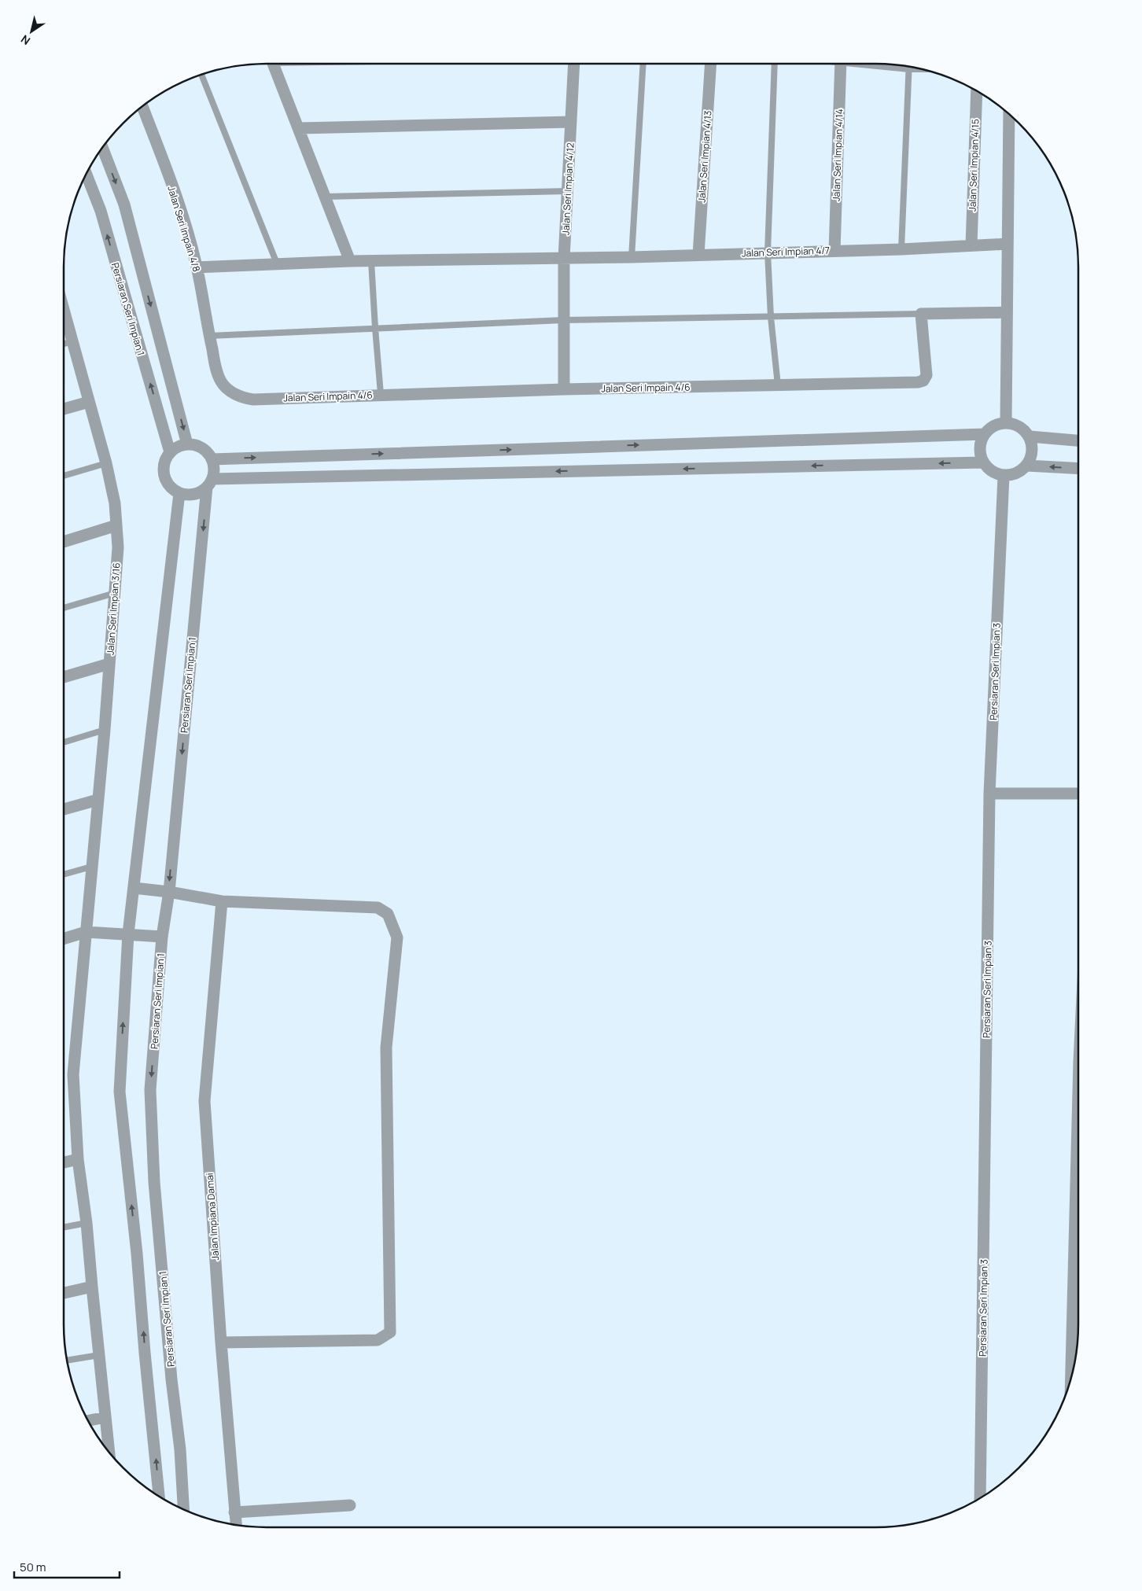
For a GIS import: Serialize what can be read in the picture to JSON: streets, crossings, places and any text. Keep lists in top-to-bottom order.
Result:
{
  "streets": {
    "street": [
      "Jalan Seri Impian 4/14",
      "Jalan Seri Impian 4/13",
      "Jalan Seri Impian 4/15",
      "Jalan Seri Impian 4/12",
      "Jalan Seri Impain 4/8",
      "Jalan Seri Impian 4/7",
      "Persiaran Seri Impian 1",
      "Jalan Seri Impain 4/6",
      "Jalan Seri Impian 3/16",
      "Persiaran Seri Impian 3",
      "Jalan Impiana Damai"
    ]
  },
  "crossings": [
    ["Jalan Seri Impian 4/14", "Jalan Seri Impian 4/7"],
    ["Jalan Seri Impian 4/13", "Jalan Seri Impian 4/7"],
    ["Jalan Seri Impian 4/15", "Jalan Seri Impian 4/7"],
    ["Jalan Seri Impian 4/12", "Jalan Seri Impian 4/7"],
    ["Jalan Seri Impian 4/12", "Jalan Seri Impain 4/6"],
    ["Jalan Seri Impain 4/8", "Jalan Seri Impian 4/7"],
    ["Jalan Seri Impain 4/8", "Jalan Seri Impain 4/6"]
  ],
  "scale_bar": "50 m",
  "north": "bottom left"
}
